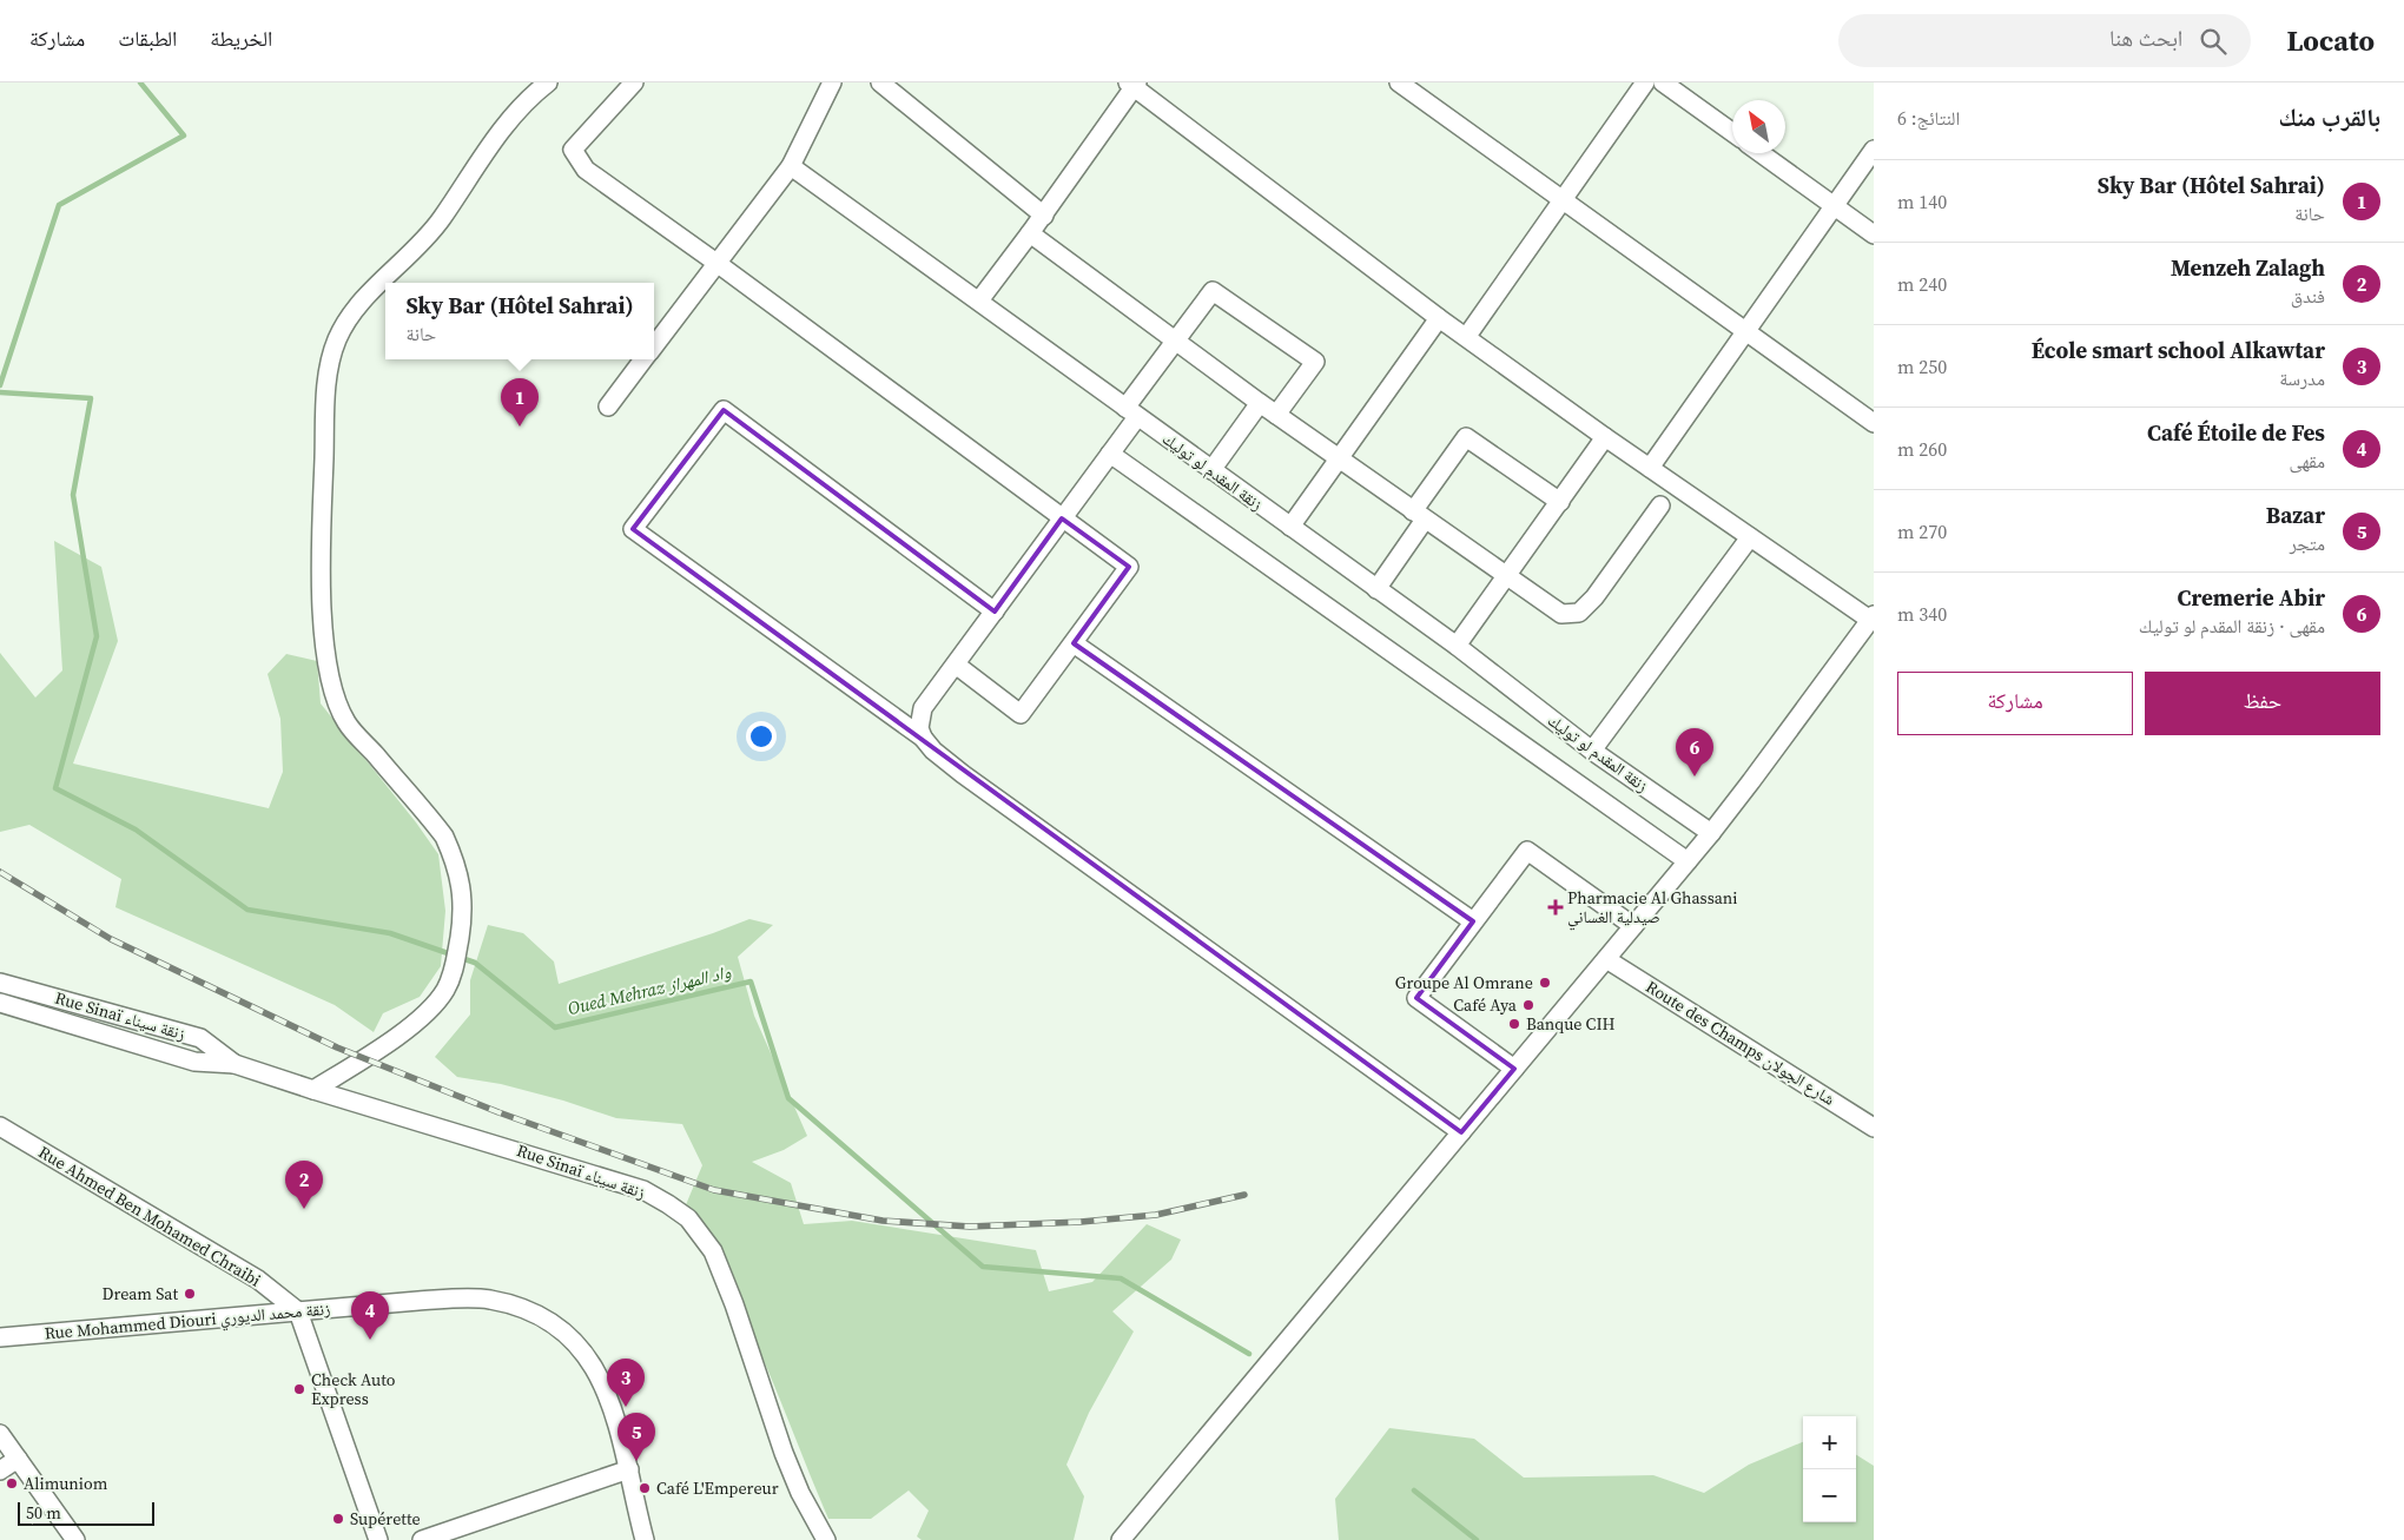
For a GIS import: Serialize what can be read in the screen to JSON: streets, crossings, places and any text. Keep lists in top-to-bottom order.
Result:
{
  "streets": {
    "street": [
      "زنقة المقدم لو توليك",
      "Rue Sinaï زنقة سيناء",
      "Route des Champs شارع الجولان",
      "Rue Ahmed Ben Mohamed Chraibi",
      "Rue Mohammed Diouri زنقة محمد الديوري"
    ]
  },
  "crossings": [
    ["Rue Ahmed Ben Mohamed Chraibi", "Rue Mohammed Diouri زنقة محمد الديوري"]
  ],
  "water": ["Oued Mehraz واد المهراز"],
  "places": {
    "health": ["Pharmacie Al Ghassani صيدلية الغساني"],
    "other": [
      "Groupe Al Omrane",
      "Café Aya",
      "Banque CIH",
      "Dream Sat",
      "Check Auto Express",
      "Alimuniom",
      "Café L'Empereur",
      "Supérette"
    ]
  },
  "scale_bar": "50 m",
  "north": "top left",
  "page": {
    "header": "Locato",
    "search": "ابحث هنا",
    "nav": ["الخريطة", "الطبقات", "مشاركة"],
    "heading": ["بالقرب منك", "النتائج: 6"],
    "list": [
      {
        "mark": "1",
        "name": "Sky Bar (Hôtel Sahrai)",
        "note": "حانة",
        "value": "140 m"
      },
      {
        "mark": "2",
        "name": "Menzeh Zalagh",
        "note": "فندق",
        "value": "240 m"
      },
      {
        "mark": "3",
        "name": "École smart school Alkawtar",
        "note": "مدرسة",
        "value": "250 m"
      },
      {
        "mark": "4",
        "name": "Café Étoile de Fes",
        "note": "مقهى",
        "value": "260 m"
      },
      {
        "mark": "5",
        "name": "Bazar",
        "note": "متجر",
        "value": "270 m"
      },
      {
        "mark": "6",
        "name": "Cremerie Abir",
        "note": "مقهى · زنقة المقدم لو توليك",
        "value": "340 m"
      }
    ],
    "popup": ["Sky Bar (Hôtel Sahrai)", "حانة"],
    "pins": [
      "1",
      "6",
      "2",
      "4",
      "3",
      "5"
    ],
    "buttons": ["حفظ", "مشاركة"],
    "map_buttons": ["+", "−"],
    "scale": "50 m"
  }
}
